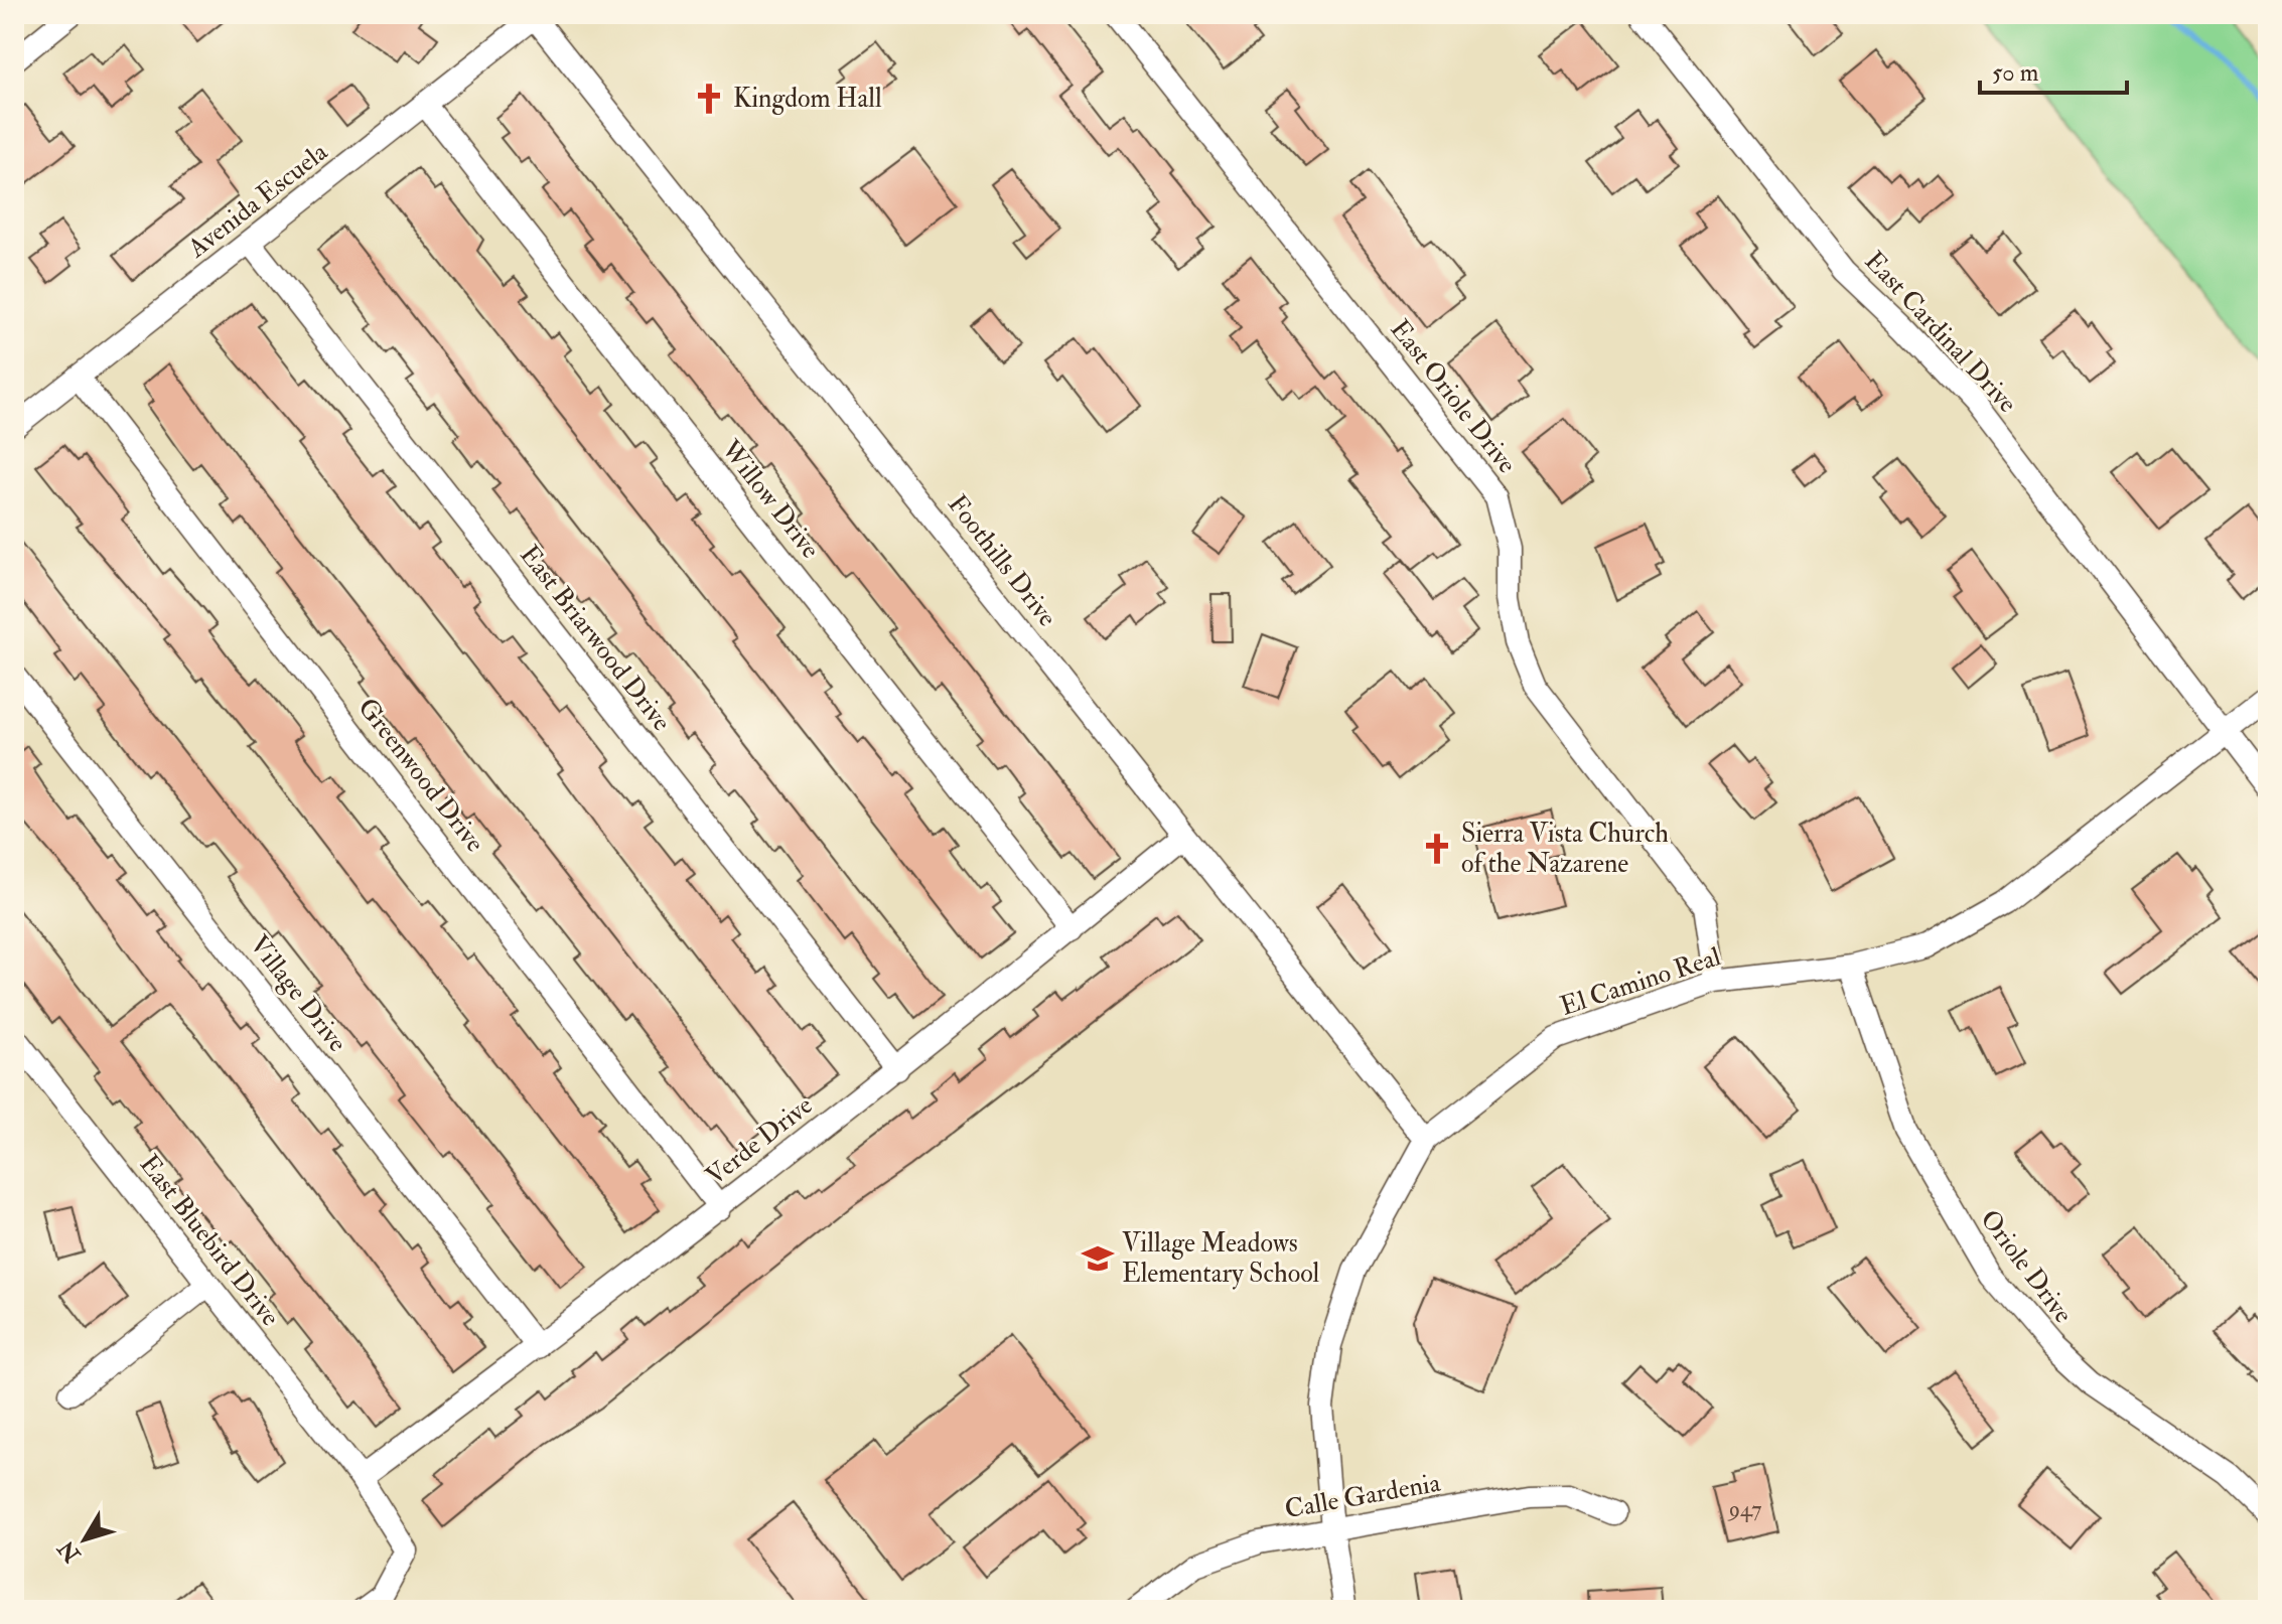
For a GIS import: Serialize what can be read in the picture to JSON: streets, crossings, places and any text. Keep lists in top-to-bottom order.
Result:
{
  "streets": {
    "street": [
      "Avenida Escuela",
      "East Cardinal Drive",
      "East Oriole Drive",
      "Willow Drive",
      "Foothills Drive",
      "East Briarwood Drive",
      "Greenwood Drive",
      "El Camino Real",
      "Village Drive",
      "Verde Drive",
      "East Bluebird Drive",
      "Oriole Drive",
      "Calle Gardenia"
    ]
  },
  "crossings": [
    ["Avenida Escuela", "Willow Drive"],
    ["Avenida Escuela", "Foothills Drive"],
    ["Avenida Escuela", "East Briarwood Drive"],
    ["Avenida Escuela", "Greenwood Drive"],
    ["East Cardinal Drive", "El Camino Real"],
    ["East Oriole Drive", "El Camino Real"],
    ["Willow Drive", "Verde Drive"],
    ["Foothills Drive", "El Camino Real"],
    ["Foothills Drive", "Verde Drive"],
    ["East Briarwood Drive", "Verde Drive"],
    ["Greenwood Drive", "Verde Drive"],
    ["El Camino Real", "Oriole Drive"],
    ["El Camino Real", "Calle Gardenia"],
    ["Village Drive", "Verde Drive"],
    ["Verde Drive", "East Bluebird Drive"]
  ],
  "places": {
    "church": ["Kingdom Hall", "Sierra Vista Church of the Nazarene"],
    "school or university": ["Village Meadows Elementary School"]
  },
  "house_numbers": ["947"],
  "scale_bar": "50 m",
  "north": "bottom left"
}
